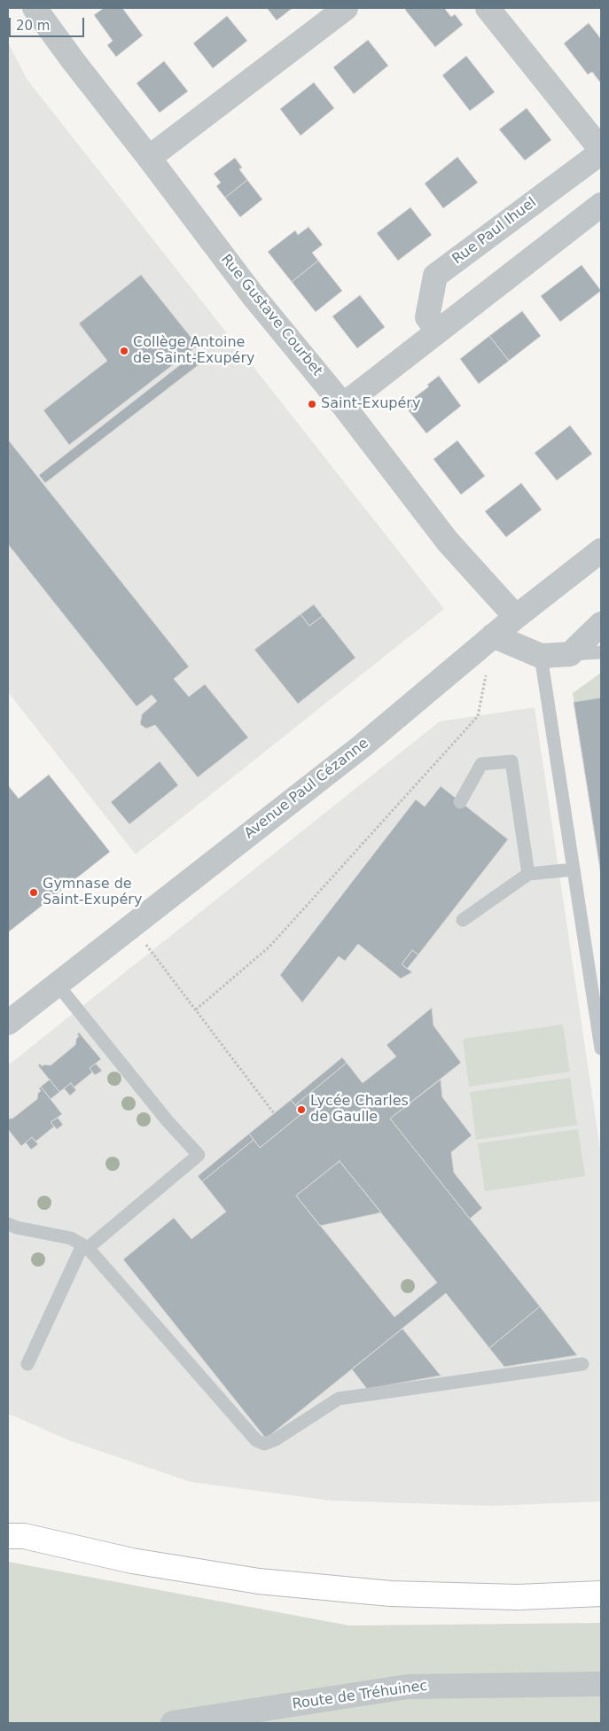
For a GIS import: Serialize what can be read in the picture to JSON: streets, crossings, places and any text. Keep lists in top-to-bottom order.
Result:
{
  "streets": {
    "street": [
      "Rue Paul Ihuel",
      "Rue Gustave Courbet",
      "Avenue Paul Cézanne",
      "Route de Tréhuinec"
    ]
  },
  "crossings": [
    ["Rue Gustave Courbet", "Avenue Paul Cézanne"]
  ],
  "places": [
    "Collège Antoine de Saint-Exupéry",
    "Saint-Exupéry",
    "Gymnase de Saint-Exupéry",
    "Lycée Charles de Gaulle"
  ],
  "scale_bar": "20 m"
}
